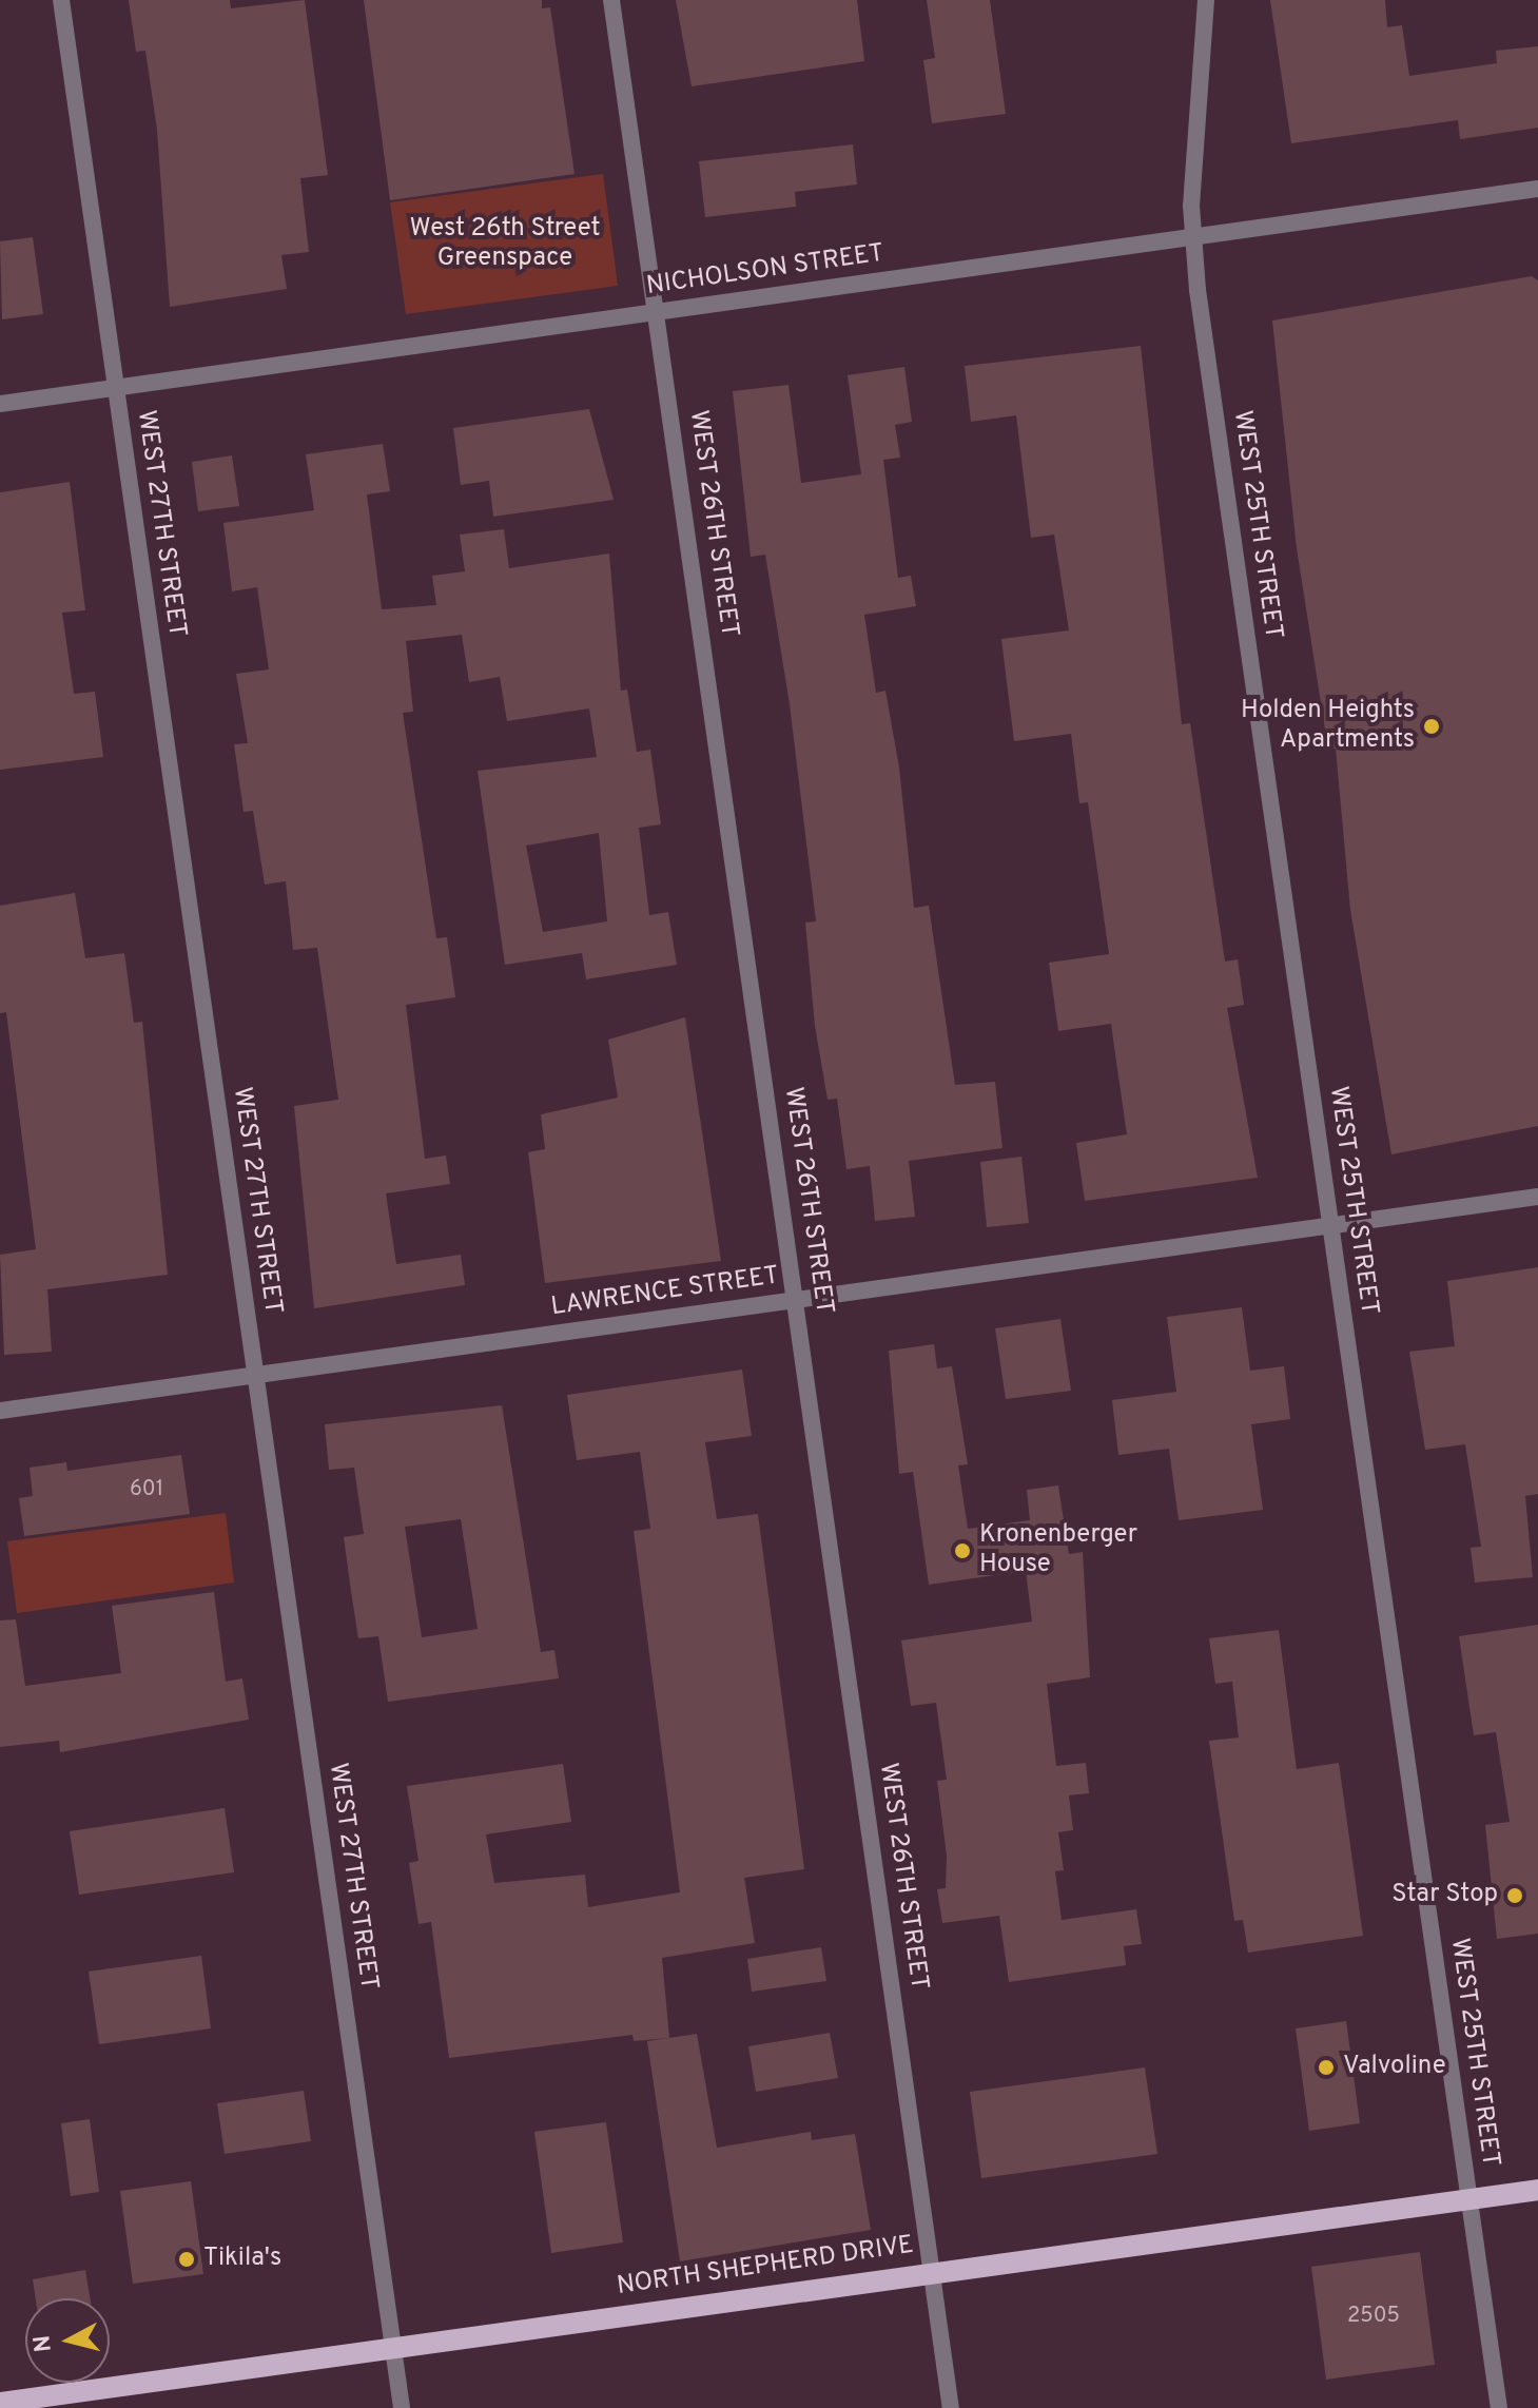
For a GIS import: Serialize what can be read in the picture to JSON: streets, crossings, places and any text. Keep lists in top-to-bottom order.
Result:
{
  "streets": {
    "main road": ["NORTH SHEPHERD DRIVE"],
    "street": [
      "NICHOLSON STREET",
      "WEST 27TH STREET",
      "WEST 26TH STREET",
      "WEST 25TH STREET",
      "LAWRENCE STREET"
    ]
  },
  "crossings": [
    ["NICHOLSON STREET", "WEST 27TH STREET"],
    ["NICHOLSON STREET", "WEST 26TH STREET"],
    ["NICHOLSON STREET", "WEST 25TH STREET"],
    ["WEST 27TH STREET", "LAWRENCE STREET"],
    ["WEST 27TH STREET", "NORTH SHEPHERD DRIVE"],
    ["WEST 26TH STREET", "LAWRENCE STREET"],
    ["WEST 26TH STREET", "NORTH SHEPHERD DRIVE"],
    ["WEST 25TH STREET", "LAWRENCE STREET"],
    ["WEST 25TH STREET", "NORTH SHEPHERD DRIVE"]
  ],
  "parks": ["West 26th Street Greenspace"],
  "places": [
    "Holden Heights Apartments",
    "Kronenberger House",
    "Star Stop",
    "Valvoline",
    "Tikila's"
  ],
  "house_numbers": ["601", "2505"],
  "north": "left"
}
